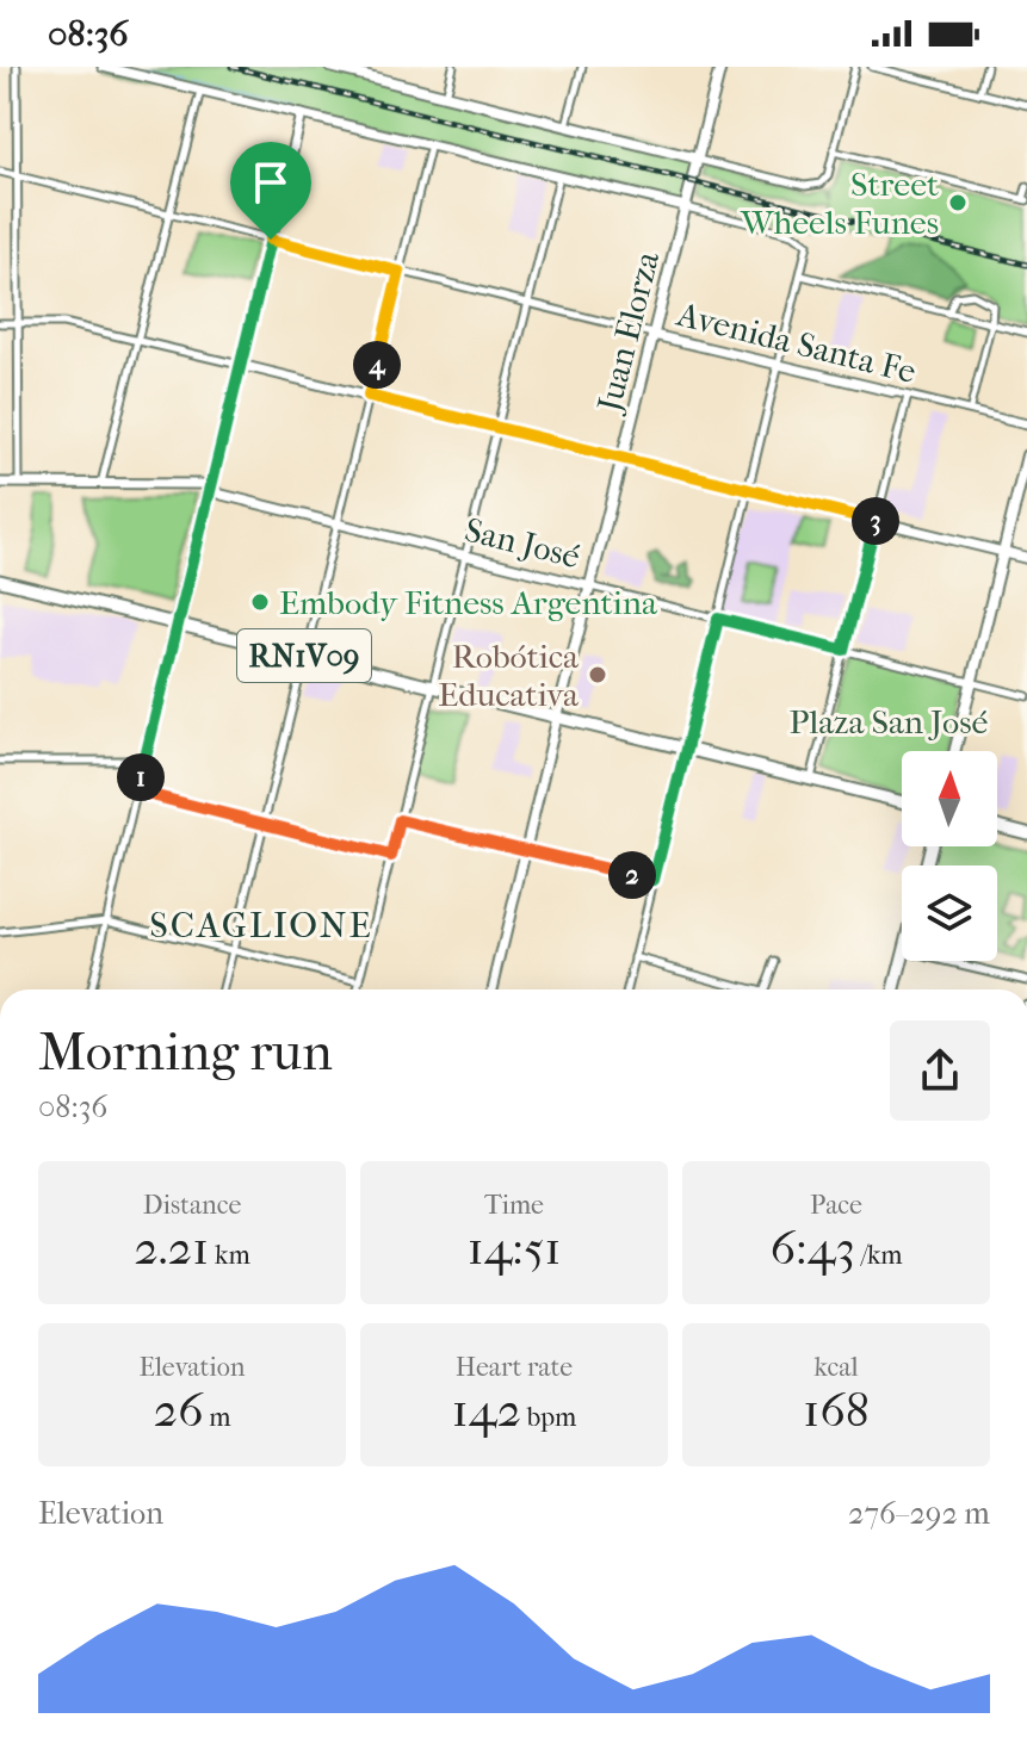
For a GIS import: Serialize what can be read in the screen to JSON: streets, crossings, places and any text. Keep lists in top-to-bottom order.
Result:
{
  "streets": {
    "main road": ["Juan Elorza", "RN1V09"],
    "street": ["Avenida Santa Fe", "San José"]
  },
  "crossings": [
    ["Juan Elorza", "Avenida Santa Fe"],
    ["Juan Elorza", "San José"],
    ["Juan Elorza", "RN1V09"]
  ],
  "districts": ["SCAGLIONE"],
  "parks": ["Plaza San José"],
  "places": ["Street Wheels Funes", "Embody Fitness Argentina", "Robótica Educativa"],
  "north": "top",
  "page": {
    "status": "08:36",
    "pins": [
      "4",
      "3",
      "1",
      "2"
    ],
    "heading": ["Morning run", "08:36"],
    "stats": [
      ["Distance", "2.21 km"],
      ["Time", "14:51"],
      ["Pace", "6:43 /km"],
      ["Elevation", "26 m"],
      ["Heart rate", "142 bpm"],
      ["kcal", "168"]
    ],
    "chart": ["Elevation", "276–292 m"]
  }
}
